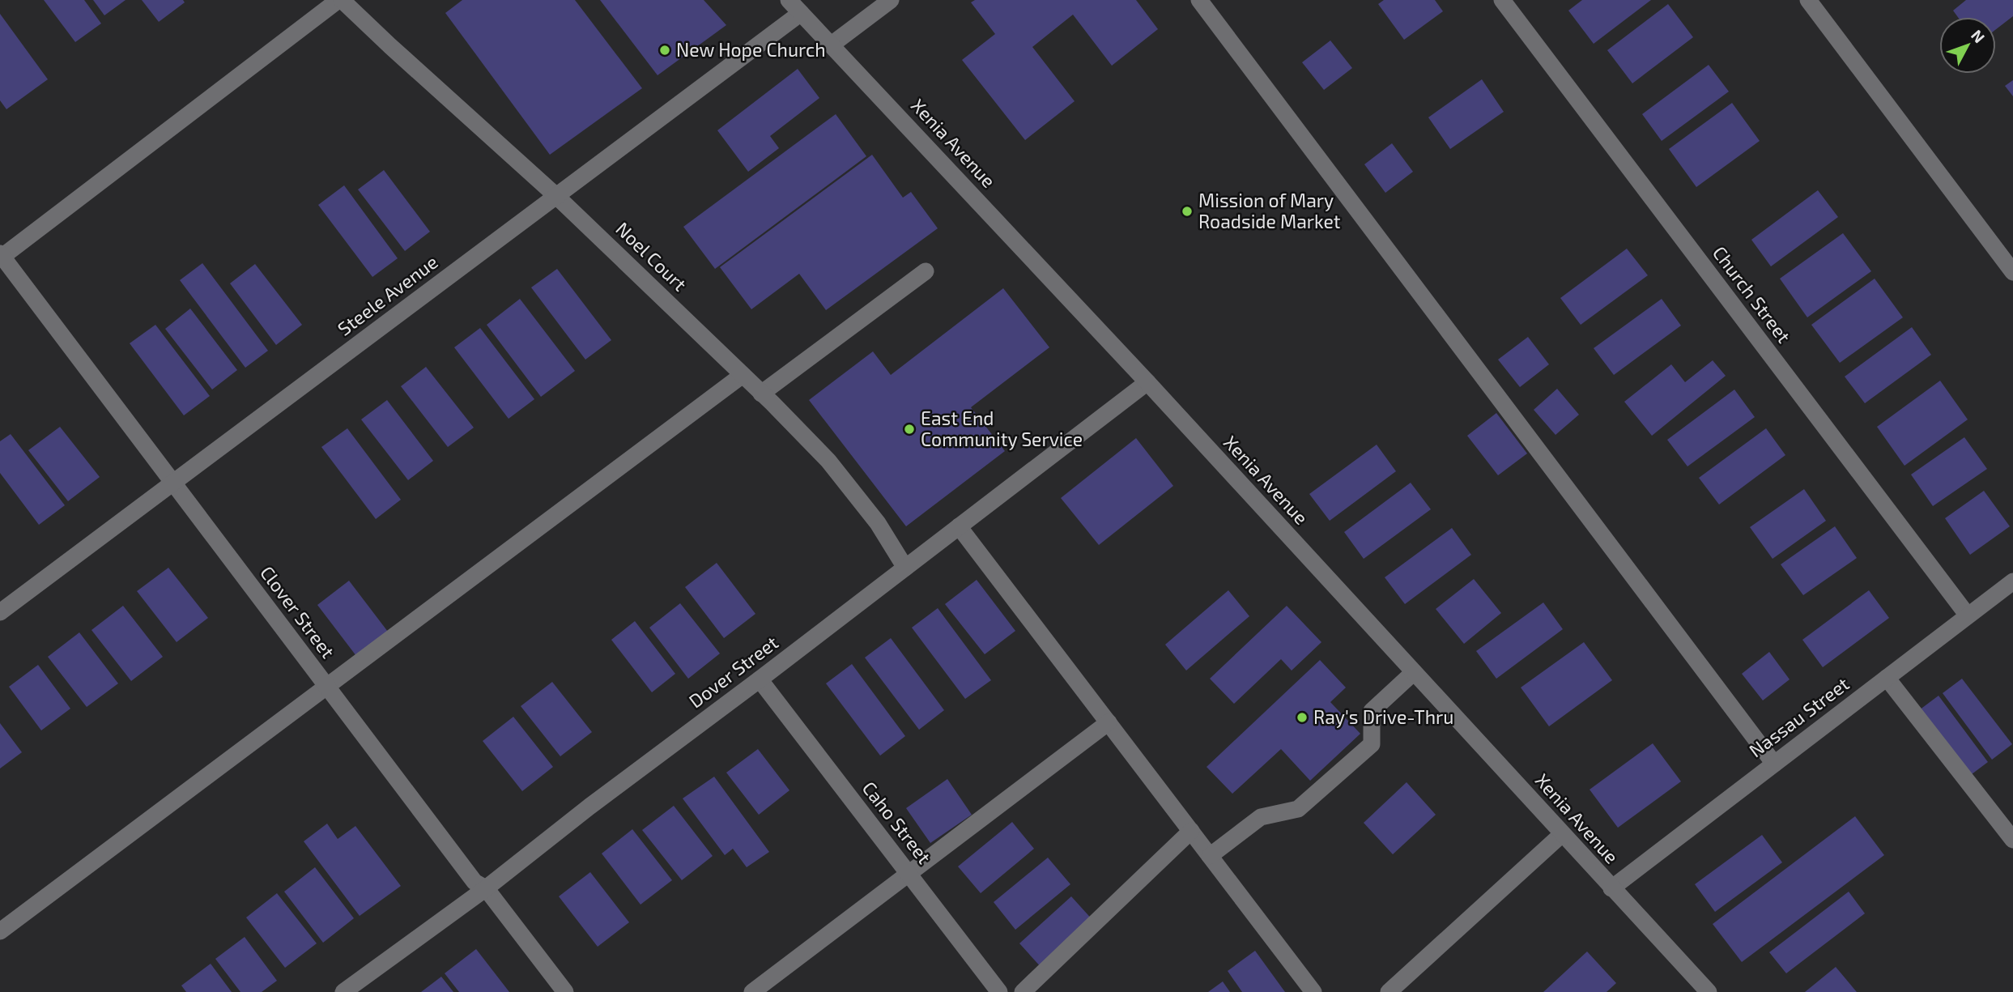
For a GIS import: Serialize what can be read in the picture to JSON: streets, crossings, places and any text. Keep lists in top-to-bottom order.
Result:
{
  "streets": {
    "street": [
      "Xenia Avenue",
      "Noel Court",
      "Church Street",
      "Steele Avenue",
      "Clover Street",
      "Dover Street",
      "Nassau Street",
      "Caho Street"
    ]
  },
  "crossings": [
    ["Xenia Avenue", "Steele Avenue"],
    ["Xenia Avenue", "Dover Street"],
    ["Xenia Avenue", "Nassau Street"],
    ["Noel Court", "Steele Avenue"],
    ["Noel Court", "Dover Street"],
    ["Church Street", "Nassau Street"],
    ["Steele Avenue", "Clover Street"],
    ["Clover Street", "Dover Street"],
    ["Dover Street", "Caho Street"]
  ],
  "places": [
    "New Hope Church",
    "Mission of Mary Roadside Market",
    "East End Community Service",
    "Ray's Drive-Thru"
  ],
  "north": "top right"
}
